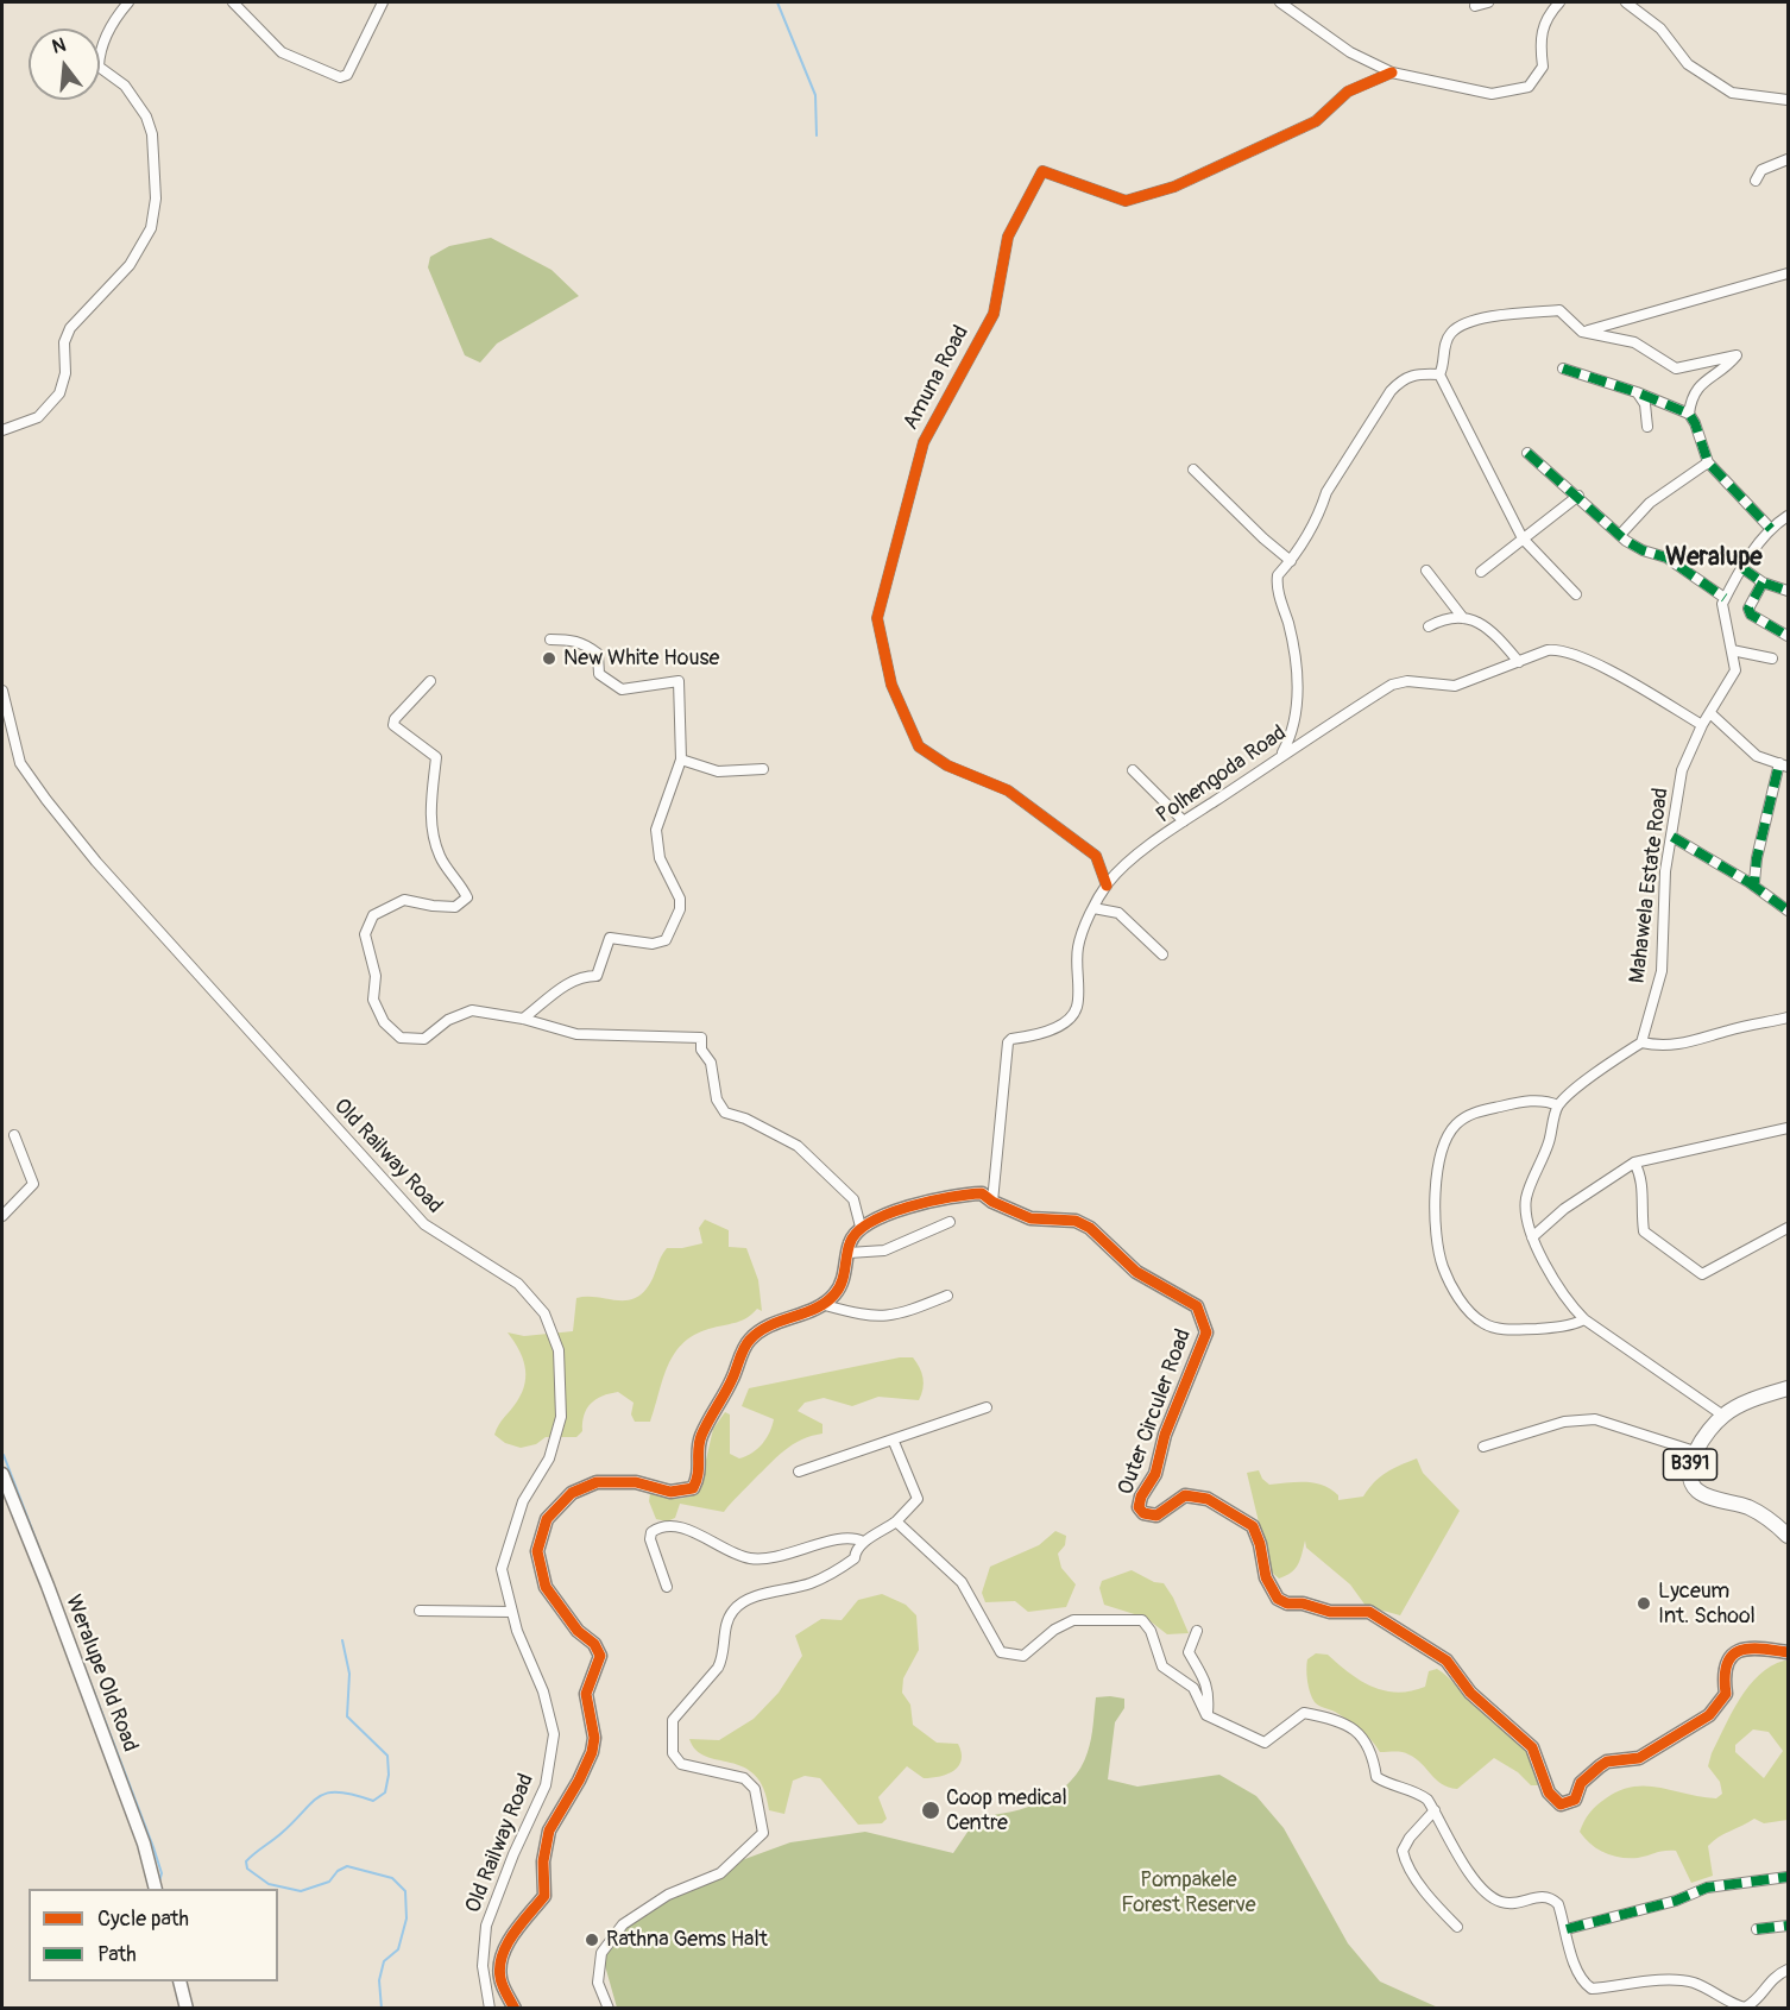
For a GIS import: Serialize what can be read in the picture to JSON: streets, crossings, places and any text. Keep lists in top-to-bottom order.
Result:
{
  "streets": {
    "main road": ["B391"],
    "street": [
      "Amuna Road",
      "Polhengoda Road",
      "Mahawela Estate Road",
      "Old Railway Road",
      "Outer Circuler Road",
      "Weralupe Old Road"
    ]
  },
  "crossings": [
    ["Amuna Road", "Polhengoda Road"],
    ["Polhengoda Road", "Mahawela Estate Road"],
    ["Polhengoda Road", "Outer Circuler Road"]
  ],
  "districts": ["Weralupe"],
  "parks": ["Pompakele Forest Reserve"],
  "places": [
    "New White House",
    "Lyceum Int. School",
    "Coop medical Centre",
    "Rathna Gems Halt"
  ],
  "legend": ["Cycle path", "Path"],
  "north": "top"
}
